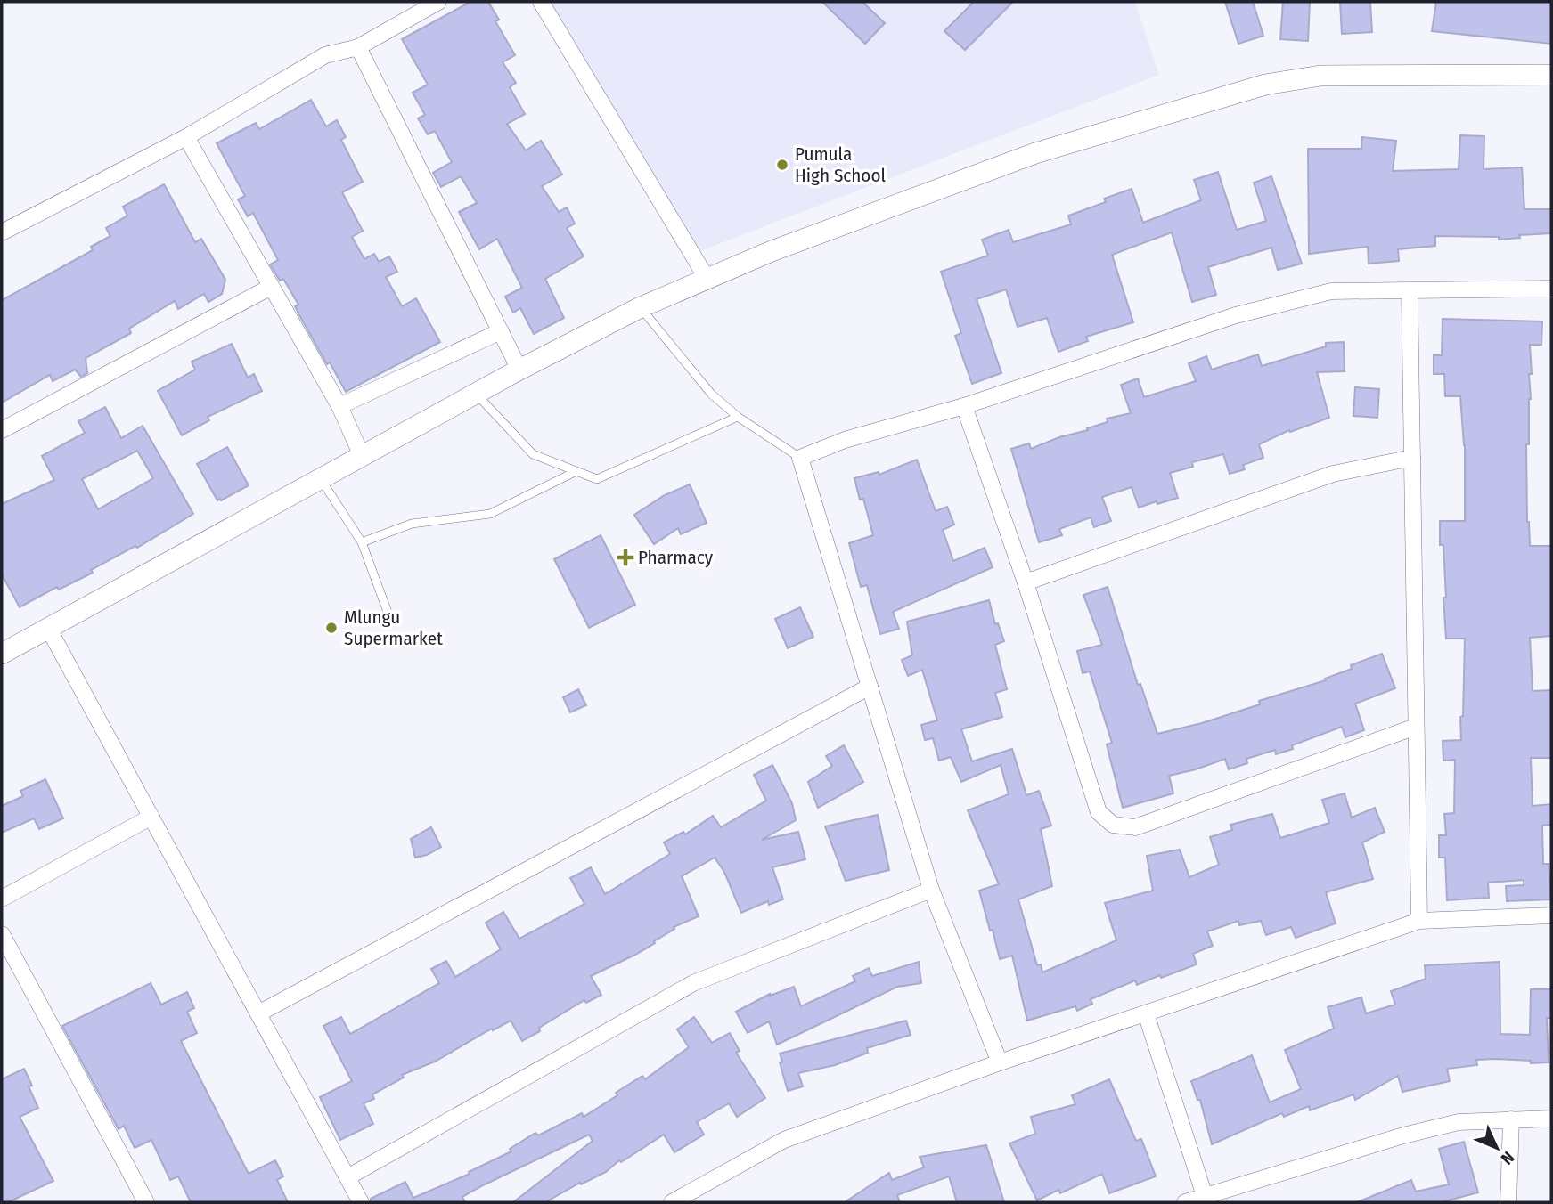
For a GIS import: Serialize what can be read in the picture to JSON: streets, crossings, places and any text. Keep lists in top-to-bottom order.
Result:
{
  "places": {
    "other": ["Pumula High School", "Mlungu Supermarket"],
    "health": ["Pharmacy"]
  },
  "north": "bottom right"
}
